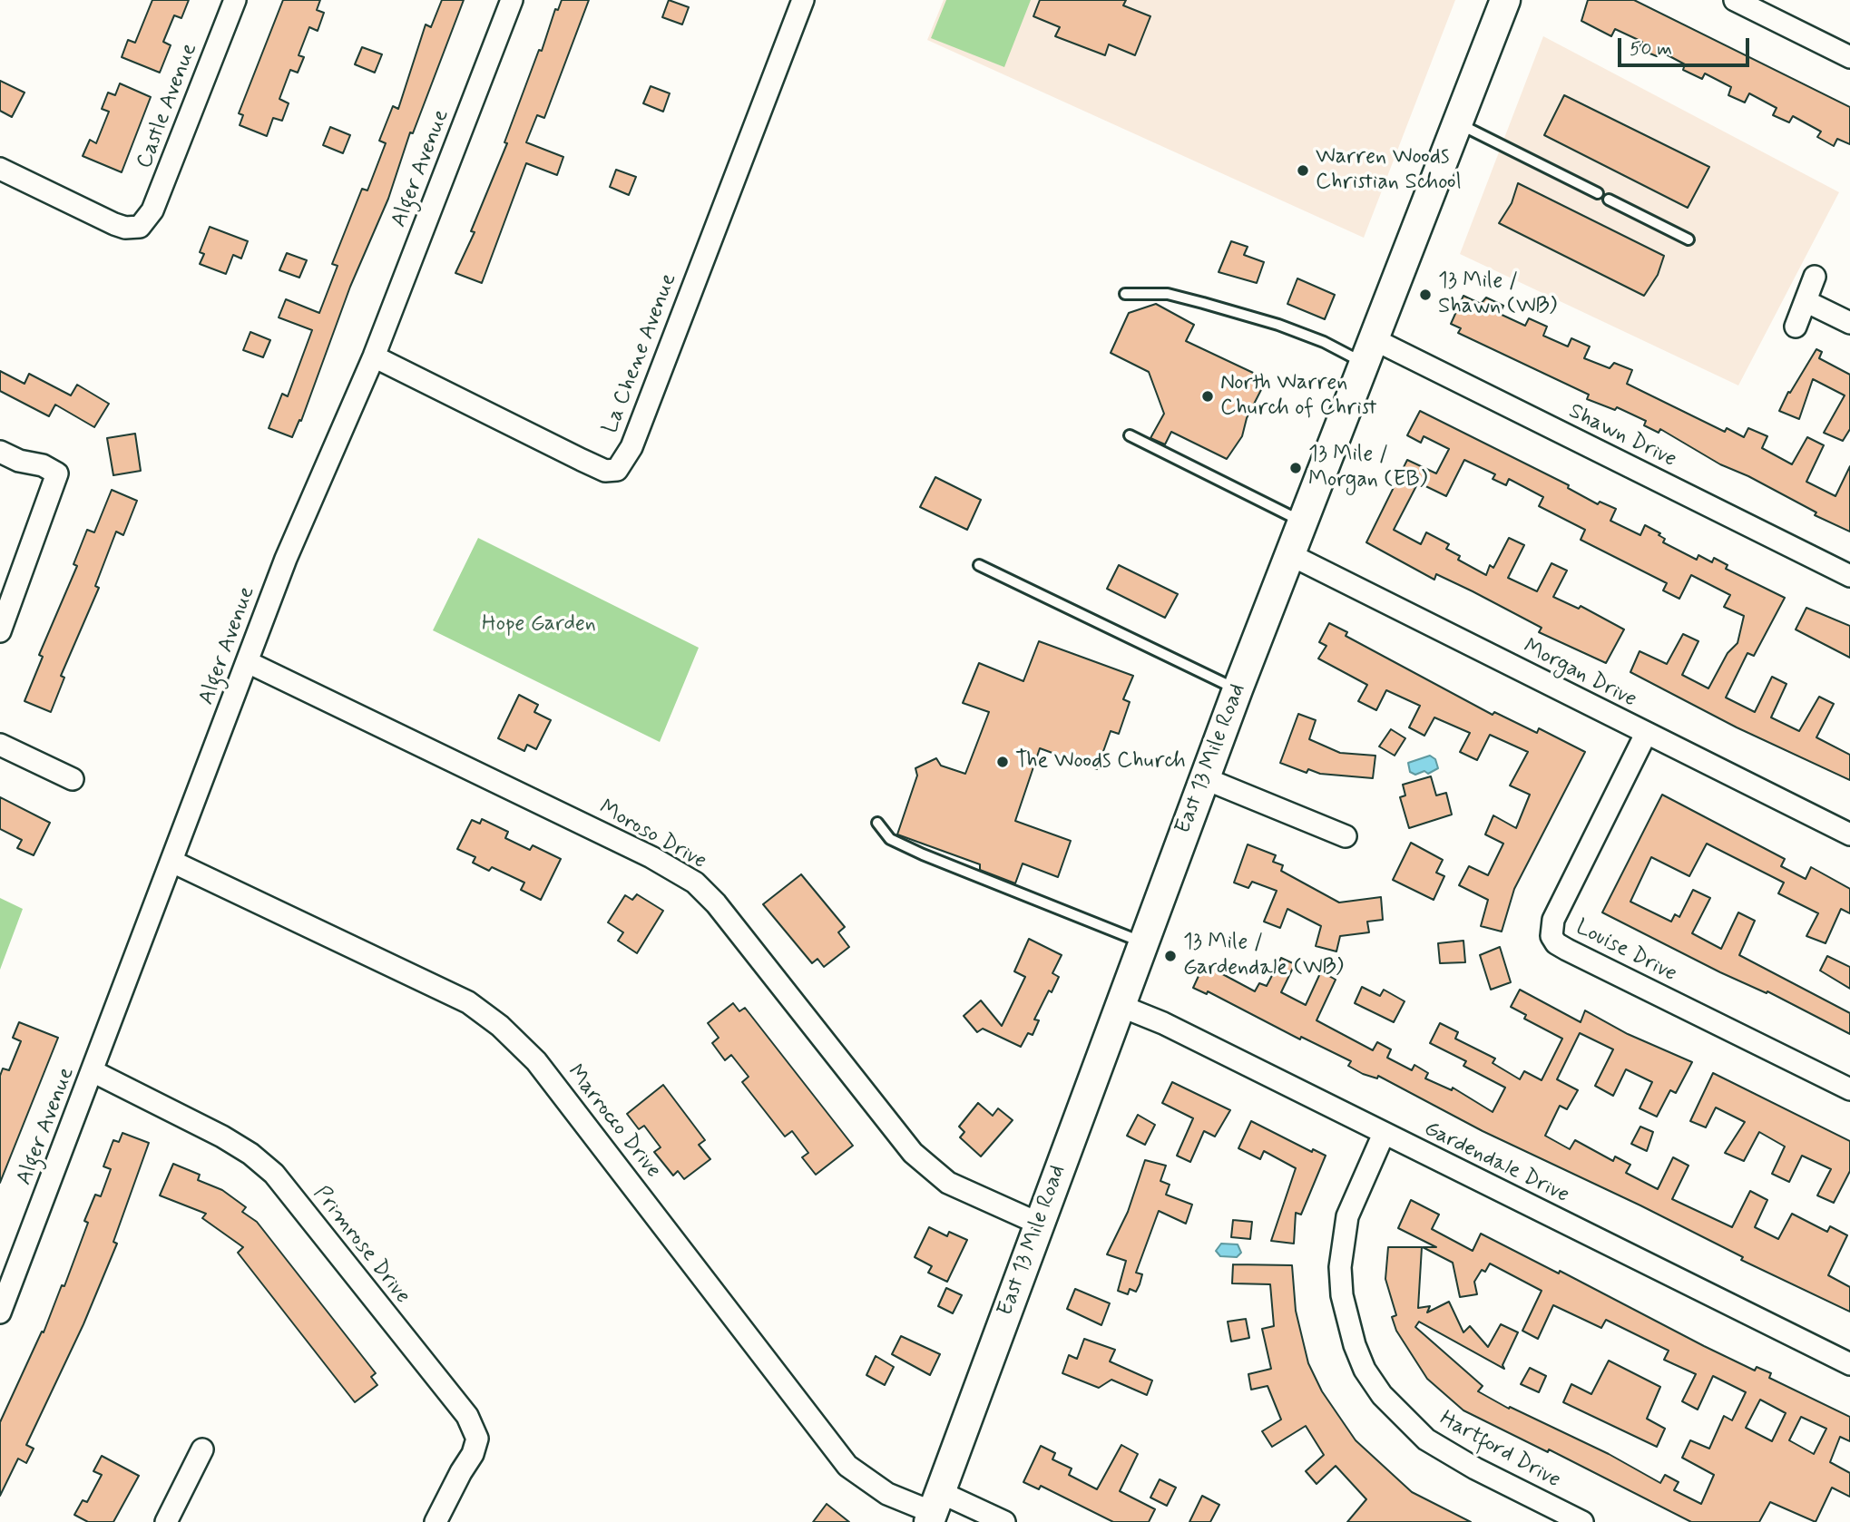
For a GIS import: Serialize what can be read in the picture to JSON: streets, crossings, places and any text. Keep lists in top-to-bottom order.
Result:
{
  "streets": {
    "main road": ["East 13 Mile Road"],
    "street": [
      "Castle Avenue",
      "Alger Avenue",
      "La Chene Avenue",
      "Shawn Drive",
      "Morgan Drive",
      "Moroso Drive",
      "Louise Drive",
      "Marrocco Drive",
      "Gardendale Drive",
      "Primrose Drive",
      "Hartford Drive"
    ]
  },
  "crossings": [
    ["Alger Avenue", "La Chene Avenue"],
    ["Alger Avenue", "Moroso Drive"],
    ["Alger Avenue", "Marrocco Drive"],
    ["Alger Avenue", "Primrose Drive"],
    ["Shawn Drive", "East 13 Mile Road"],
    ["Morgan Drive", "East 13 Mile Road"],
    ["Morgan Drive", "Louise Drive"],
    ["East 13 Mile Road", "Moroso Drive"],
    ["East 13 Mile Road", "Marrocco Drive"],
    ["East 13 Mile Road", "Gardendale Drive"],
    ["Gardendale Drive", "Hartford Drive"]
  ],
  "parks": ["Hope Garden"],
  "places": [
    "Warren Woods Christian School",
    "13 Mile / Shawn (WB)",
    "North Warren Church of Christ",
    "13 Mile / Morgan (EB)",
    "The Woods Church",
    "13 Mile / Gardendale (WB)"
  ],
  "scale_bar": "50 m"
}
